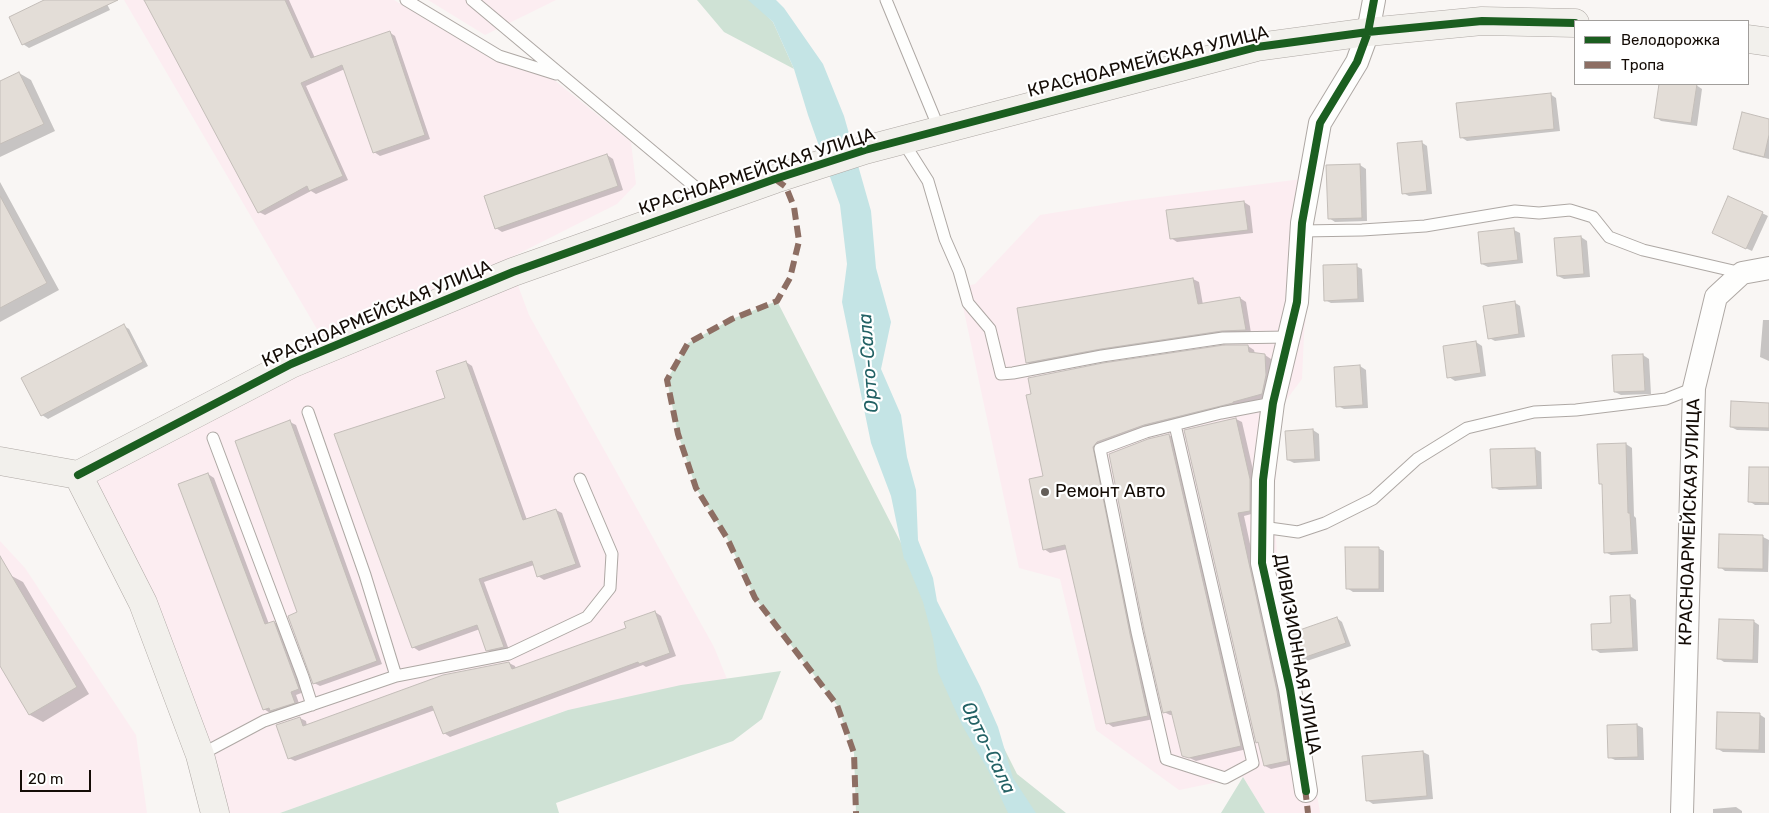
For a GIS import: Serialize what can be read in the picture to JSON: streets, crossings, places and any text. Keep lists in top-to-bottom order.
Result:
{
  "streets": {
    "street": ["КРАСНОАРМЕЙСКАЯ УЛИЦА", "ДИВИЗИОННАЯ УЛИЦА"]
  },
  "crossings": [
    ["КРАСНОАРМЕЙСКАЯ УЛИЦА", "ДИВИЗИОННАЯ УЛИЦА"]
  ],
  "water": ["Орто-Сала"],
  "places": ["Ремонт Авто"],
  "legend": ["Велодорожка", "Тропа"],
  "scale_bar": "20 m"
}
